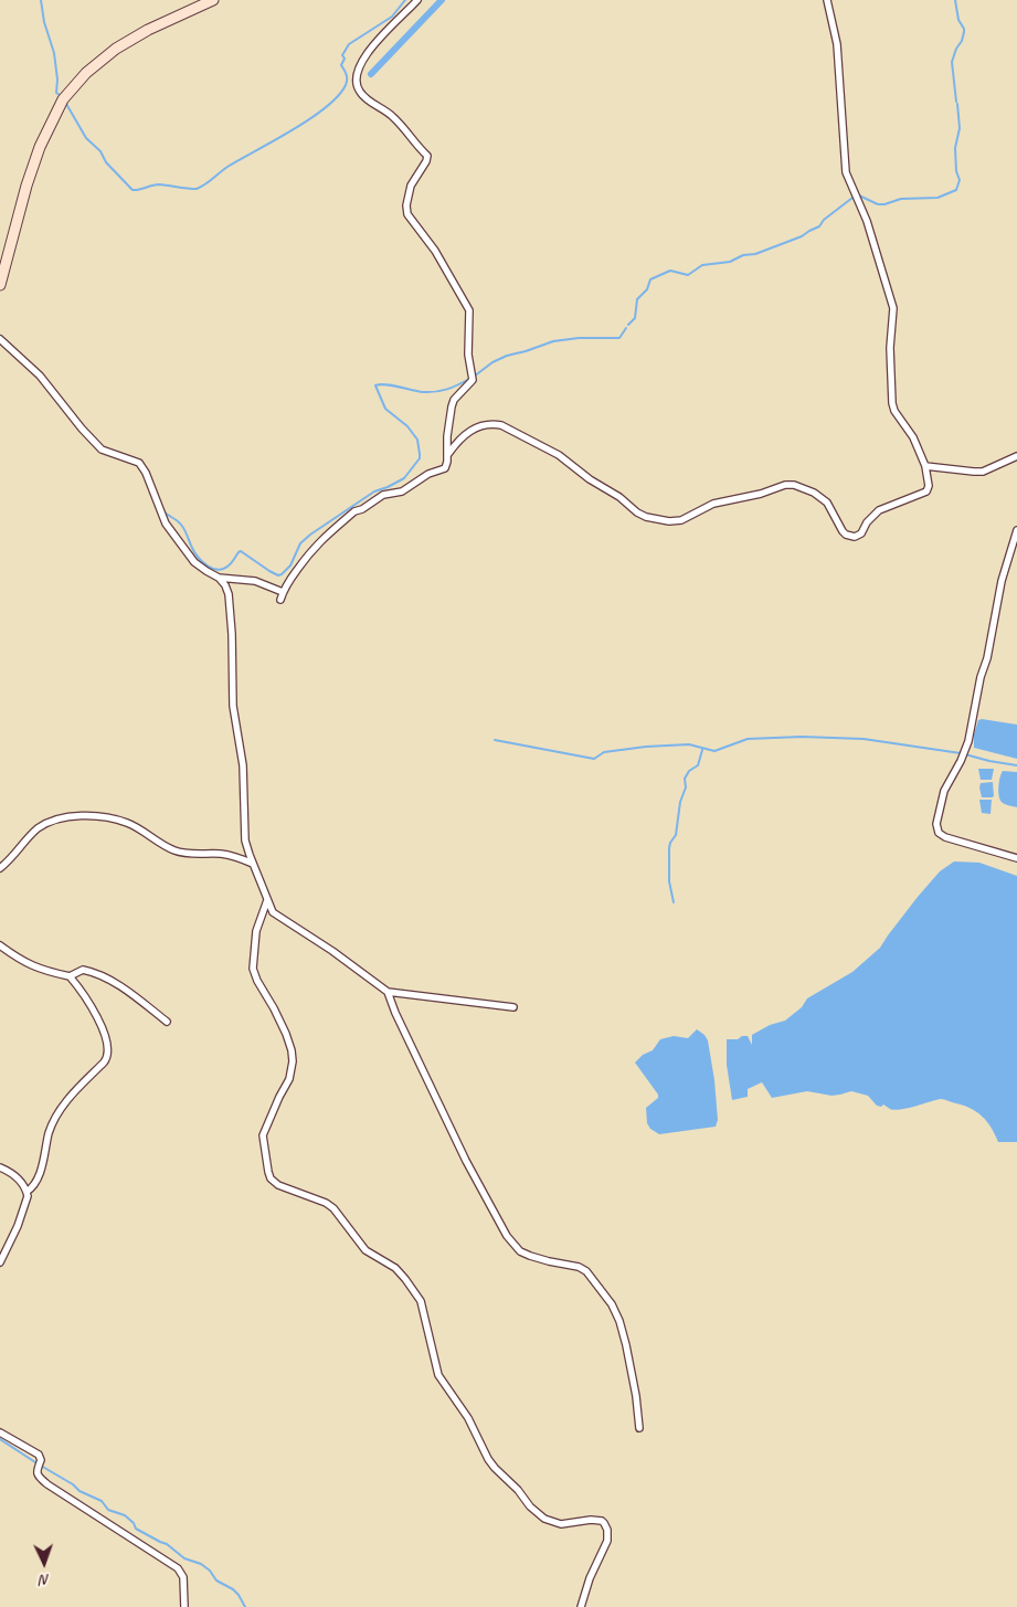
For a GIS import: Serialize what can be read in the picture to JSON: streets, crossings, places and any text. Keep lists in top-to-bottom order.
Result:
{
  "north": "bottom"
}
